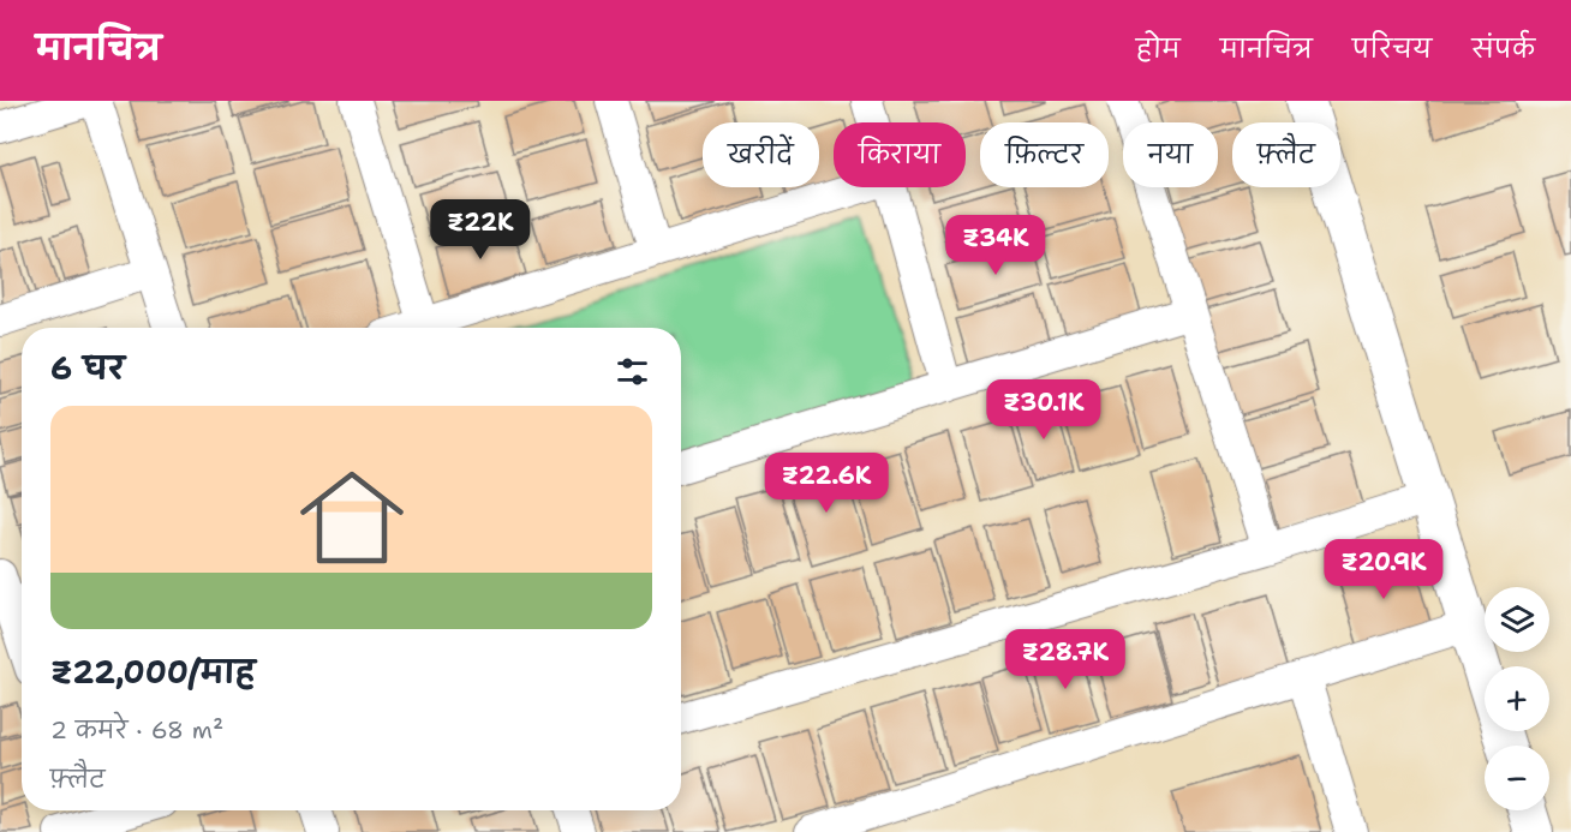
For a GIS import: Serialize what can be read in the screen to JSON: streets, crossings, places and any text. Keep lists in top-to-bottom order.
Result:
{
  "page": {
    "header": "मानचित्र",
    "nav": [
      "होम",
      "मानचित्र",
      "परिचय",
      "संपर्क"
    ],
    "chip": [
      "खरीदें",
      "किराया",
      "फ़िल्टर",
      "नया",
      "फ़्लैट"
    ],
    "price": [
      "₹22K",
      "₹34K",
      "₹30.1K",
      "₹22.6K",
      "₹20.9K",
      "₹28.7K"
    ],
    "heading": "6 घर",
    "list": [
      {
        "name": "₹22,000/माह",
        "note": "2 कमरे · 68 m² · फ़्लैट"
      }
    ],
    "map_buttons": ["+", "−"]
  }
}
